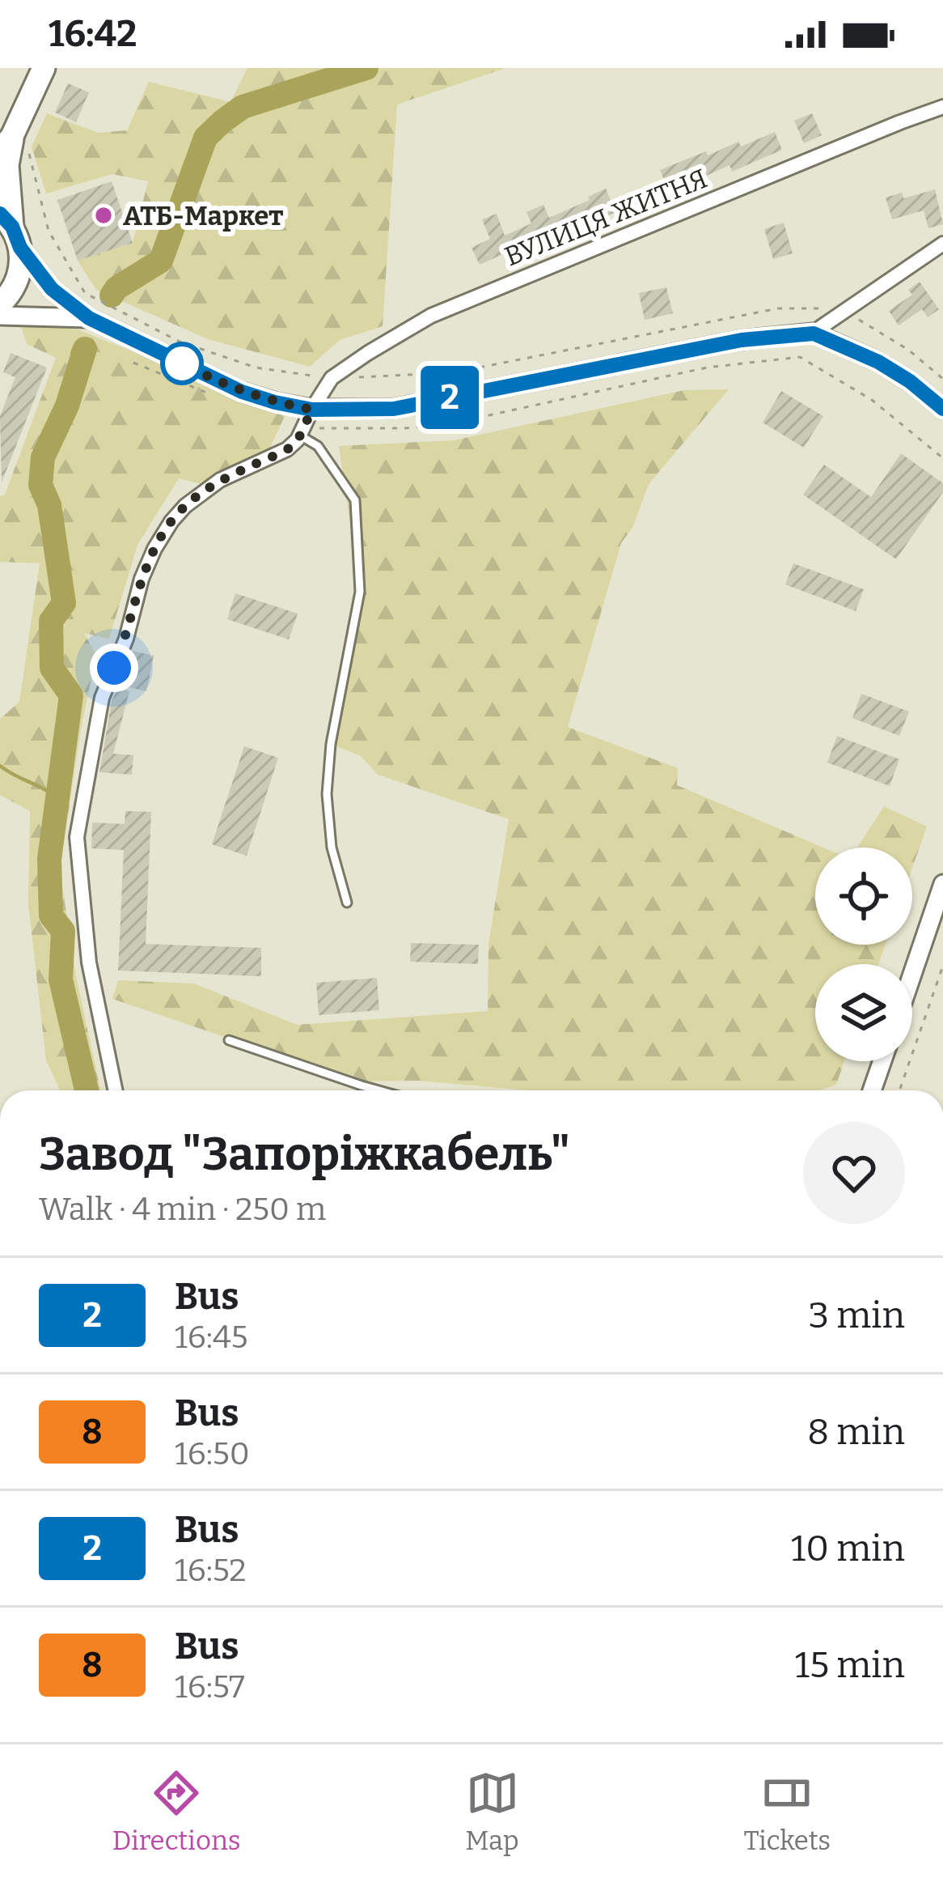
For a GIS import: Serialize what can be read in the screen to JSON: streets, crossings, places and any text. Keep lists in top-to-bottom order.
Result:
{
  "streets": {
    "street": ["ВУЛИЦЯ ЖИТНЯ"]
  },
  "places": ["АТБ-Маркет"],
  "lines": ["bus line 2"],
  "page": {
    "status": "16:42",
    "on_map": "2",
    "heading": ["Завод \"Запоріжкабель\"", "Walk · 4 min · 250 m"],
    "list": [
      {
        "mark": "2",
        "name": "Bus",
        "note": "16:45",
        "value": "3 min"
      },
      {
        "mark": "8",
        "name": "Bus",
        "note": "16:50",
        "value": "8 min"
      },
      {
        "mark": "2",
        "name": "Bus",
        "note": "16:52",
        "value": "10 min"
      },
      {
        "mark": "8",
        "name": "Bus",
        "note": "16:57",
        "value": "15 min"
      }
    ],
    "tabs": ["Directions", "Map", "Tickets"]
  }
}
